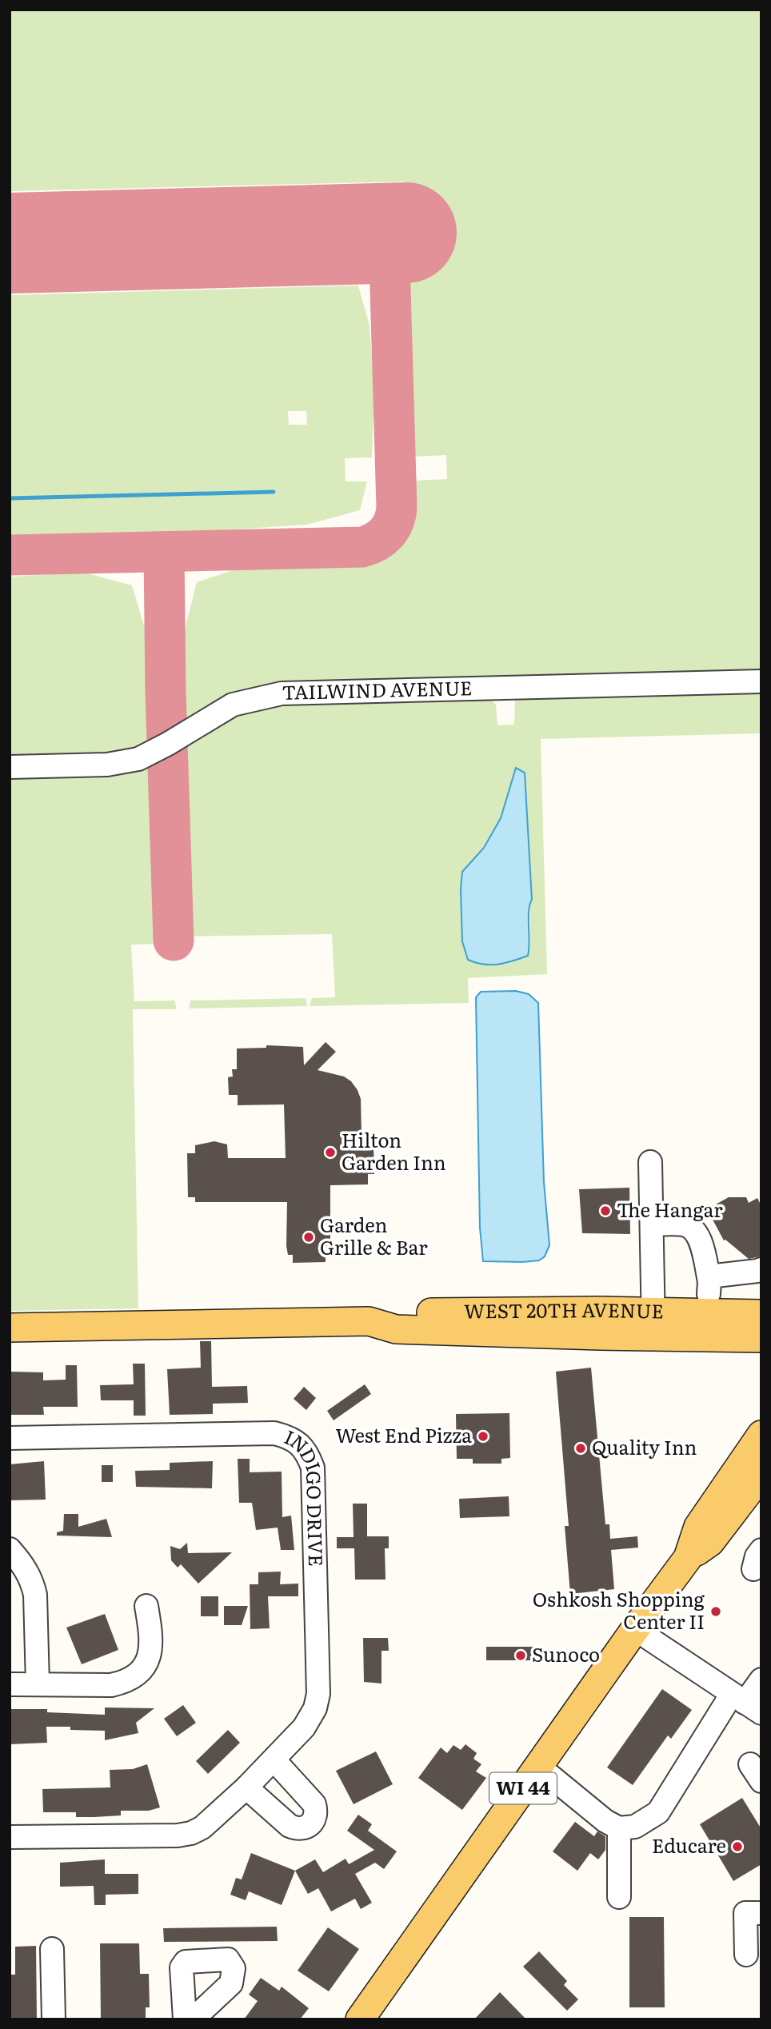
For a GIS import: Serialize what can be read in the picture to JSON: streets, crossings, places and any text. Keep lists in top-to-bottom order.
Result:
{
  "streets": {
    "main road": ["WEST 20TH AVENUE", "WI 44"],
    "street": ["TAILWIND AVENUE", "INDIGO DRIVE"]
  },
  "places": [
    "Hilton Garden Inn",
    "The Hangar",
    "Garden Grille & Bar",
    "West End Pizza",
    "Quality Inn",
    "Oshkosh Shopping Center II",
    "Sunoco",
    "Educare"
  ]
}
